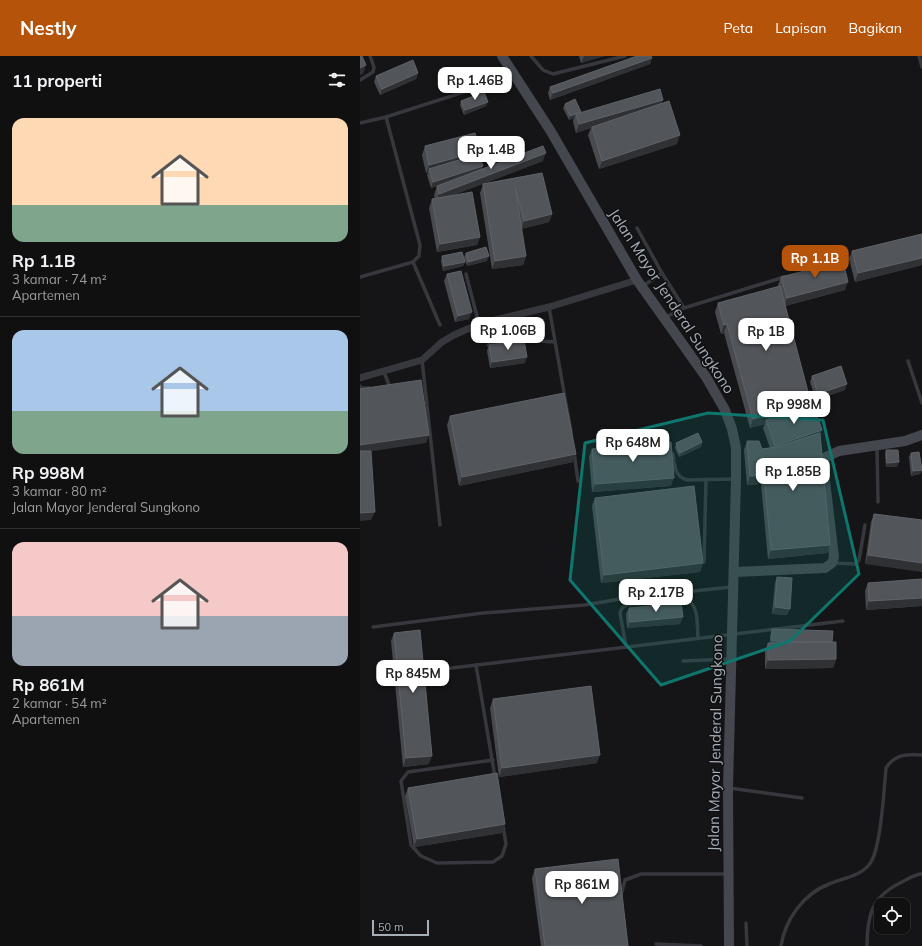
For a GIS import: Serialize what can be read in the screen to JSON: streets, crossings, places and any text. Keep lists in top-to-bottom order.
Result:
{
  "streets": {
    "main road": ["Jalan Mayor Jenderal Sungkono"]
  },
  "scale_bar": "50 m",
  "page": {
    "header": "Nestly",
    "nav": ["Peta", "Lapisan", "Bagikan"],
    "heading": "11 properti",
    "price": [
      "Rp 1.46B",
      "Rp 1.4B",
      "Rp 1.1B",
      "Rp 1.06B",
      "Rp 1B",
      "Rp 998M",
      "Rp 648M",
      "Rp 1.85B",
      "Rp 2.17B",
      "Rp 845M",
      "Rp 861M"
    ],
    "list": [
      {
        "name": "Rp 1.1B",
        "note": "3 kamar · 74 m² · Apartemen"
      },
      {
        "name": "Rp 998M",
        "note": "3 kamar · 80 m² · Jalan Mayor Jenderal Sungkono"
      },
      {
        "name": "Rp 861M",
        "note": "2 kamar · 54 m² · Apartemen"
      }
    ],
    "scale": "50 m"
  }
}
